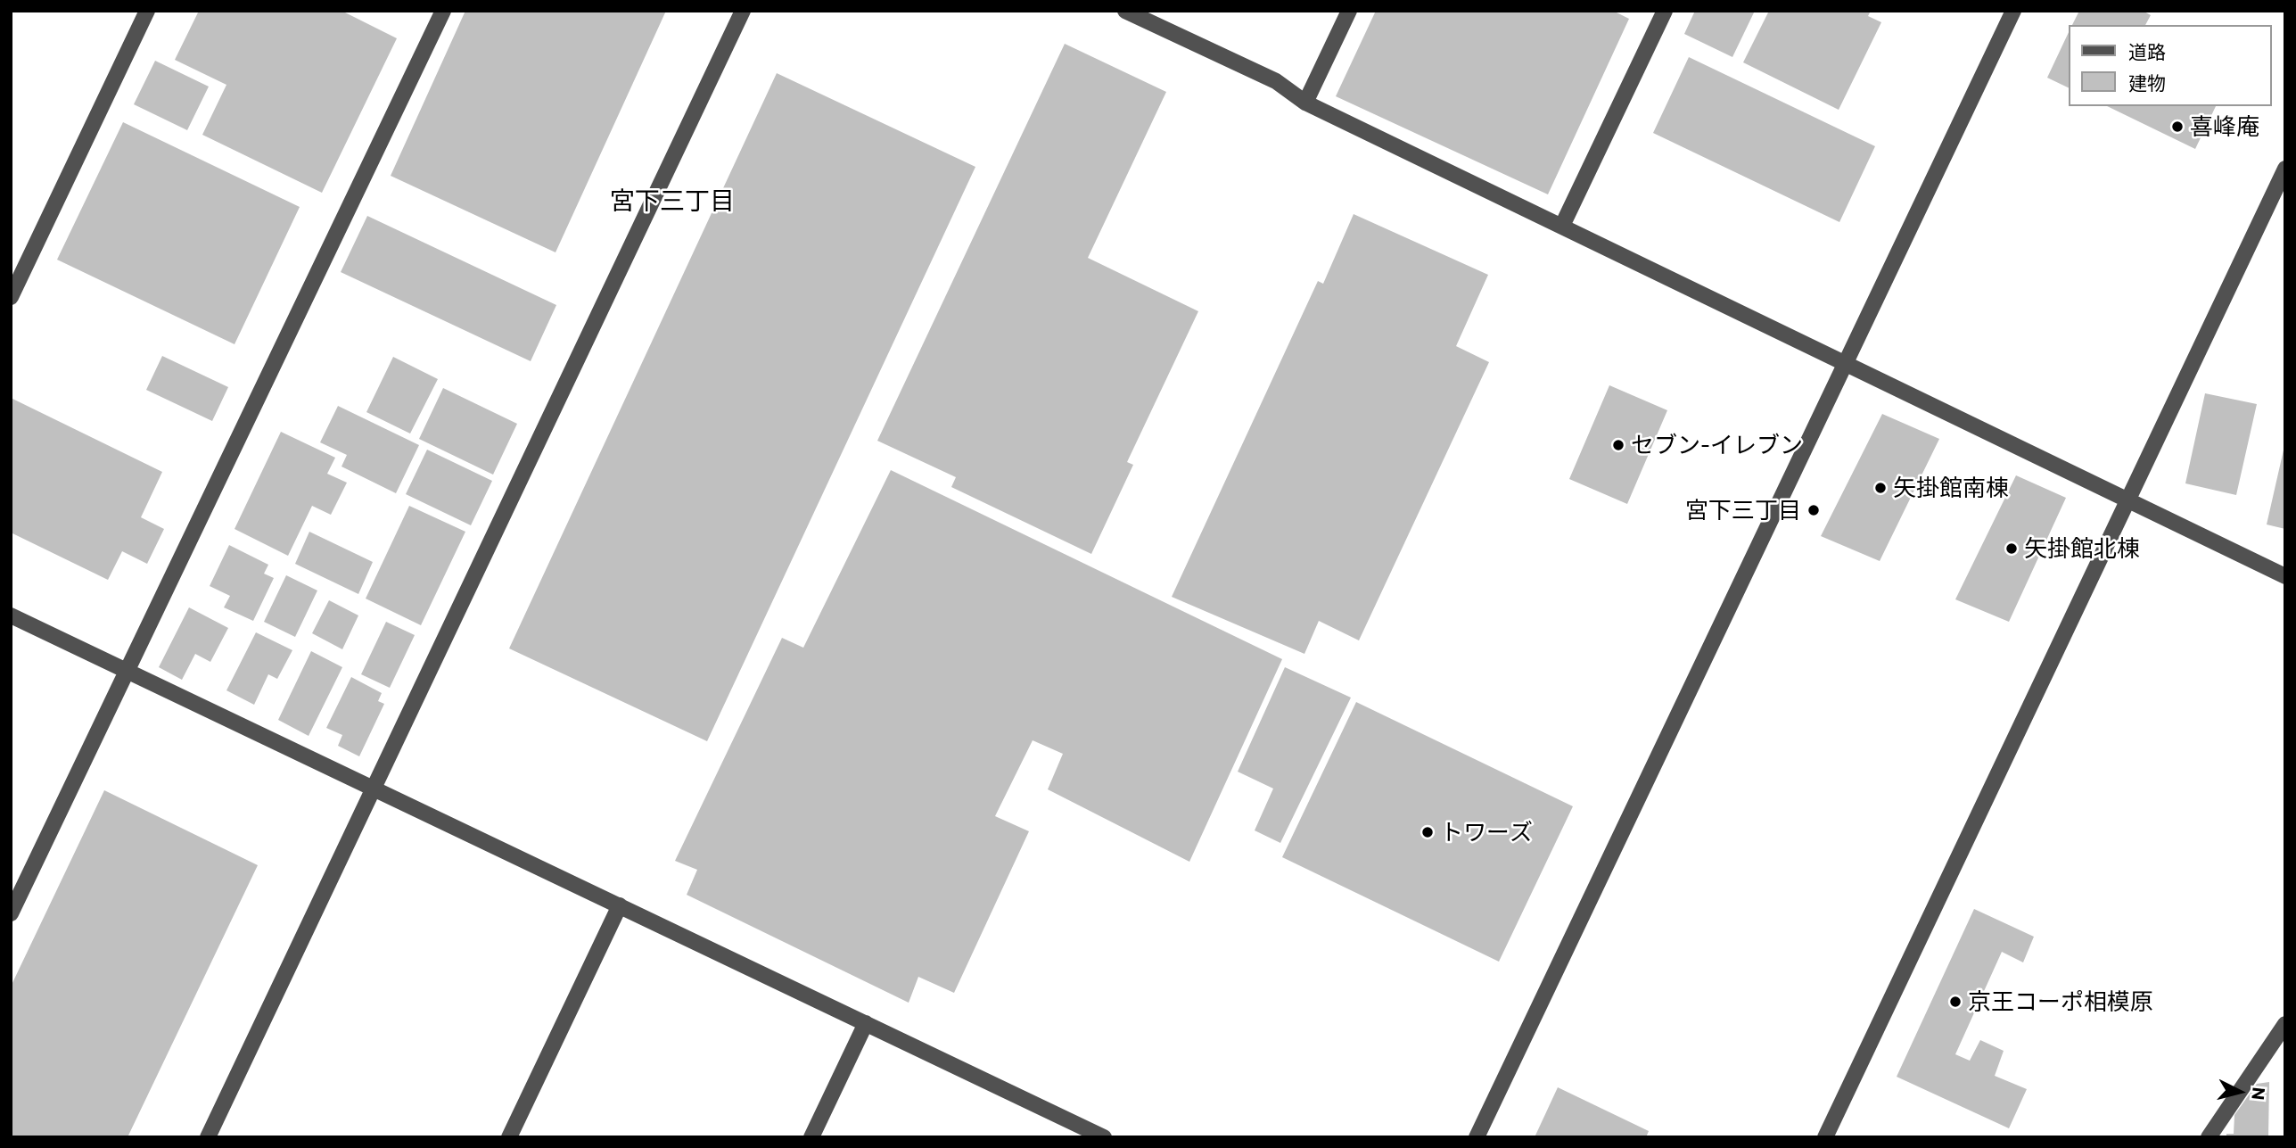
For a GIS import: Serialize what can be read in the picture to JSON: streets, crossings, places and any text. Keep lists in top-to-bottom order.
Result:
{
  "districts": ["宮下三丁目"],
  "places": [
    "喜峰庵",
    "セブン-イレブン",
    "矢掛館南棟",
    "宮下三丁目",
    "矢掛館北棟",
    "トワーズ",
    "京王コーポ相模原"
  ],
  "legend": ["道路", "建物"],
  "north": "right"
}
